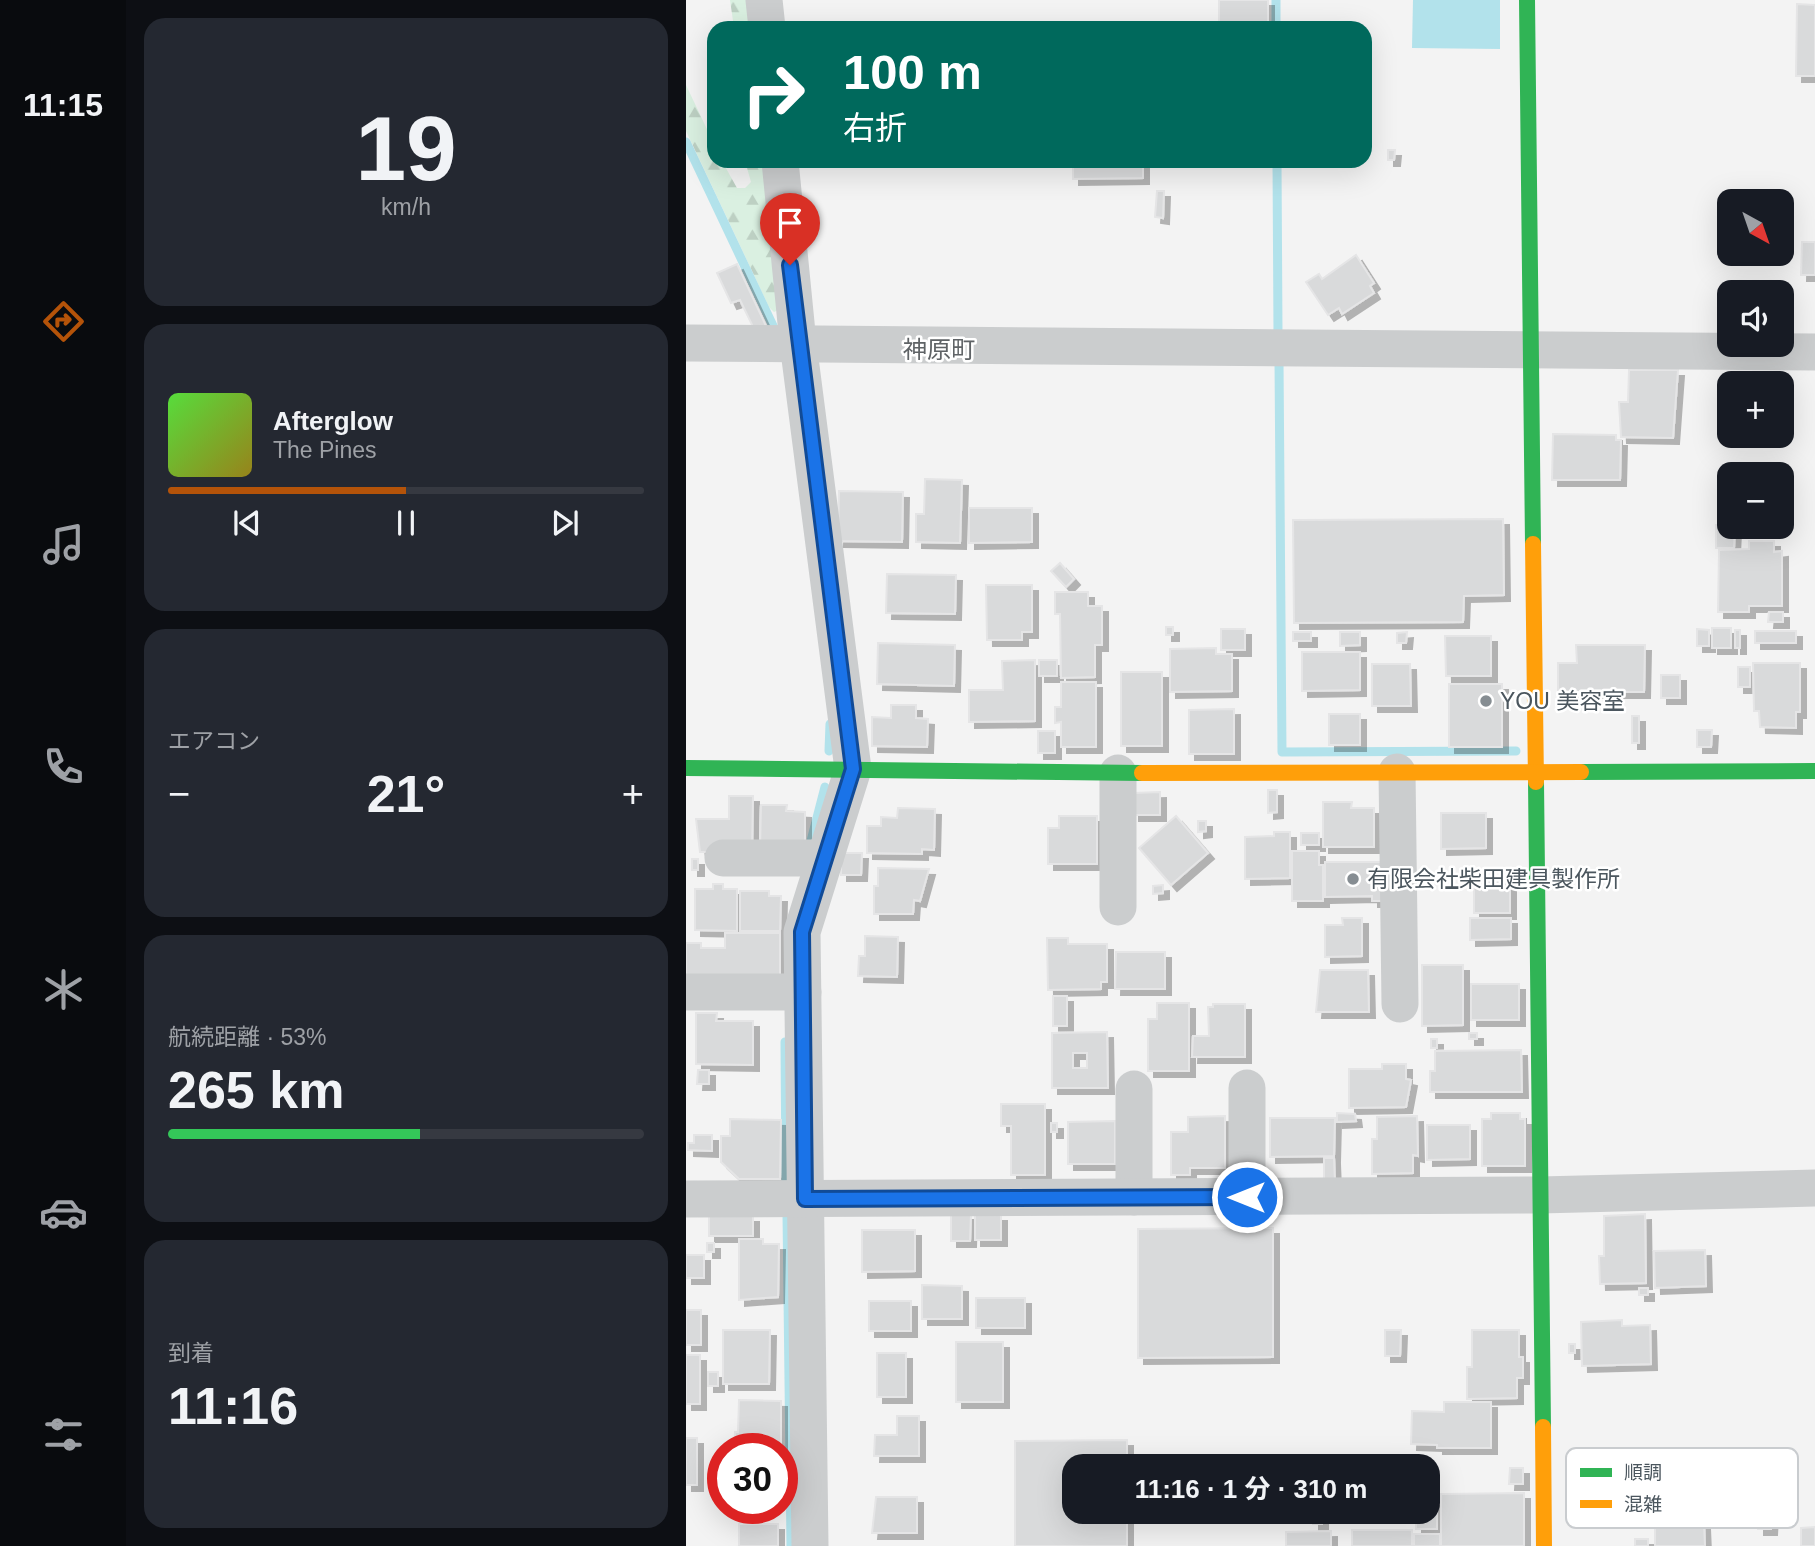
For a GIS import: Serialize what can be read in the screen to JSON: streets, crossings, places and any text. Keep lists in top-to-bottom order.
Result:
{
  "districts": ["神原町"],
  "places": ["YOU 美容室", "有限会社柴田建具製作所"],
  "legend": ["順調", "混雑"],
  "north": "bottom right",
  "page": {
    "tabs": "11:15",
    "tile": [
      ["19", "km/h"],
      "エアコン",
      ["航続距離 · 53%", "265 km"],
      ["到着", "11:16"]
    ],
    "turn": ["100 m", "右折"],
    "map_buttons": ["+", "−"],
    "song": ["Afterglow", "The Pines"],
    "heat": ["−", "21°", "+"],
    "limit": "30",
    "trip": "11:16 · 1 分 · 310 m"
  }
}
